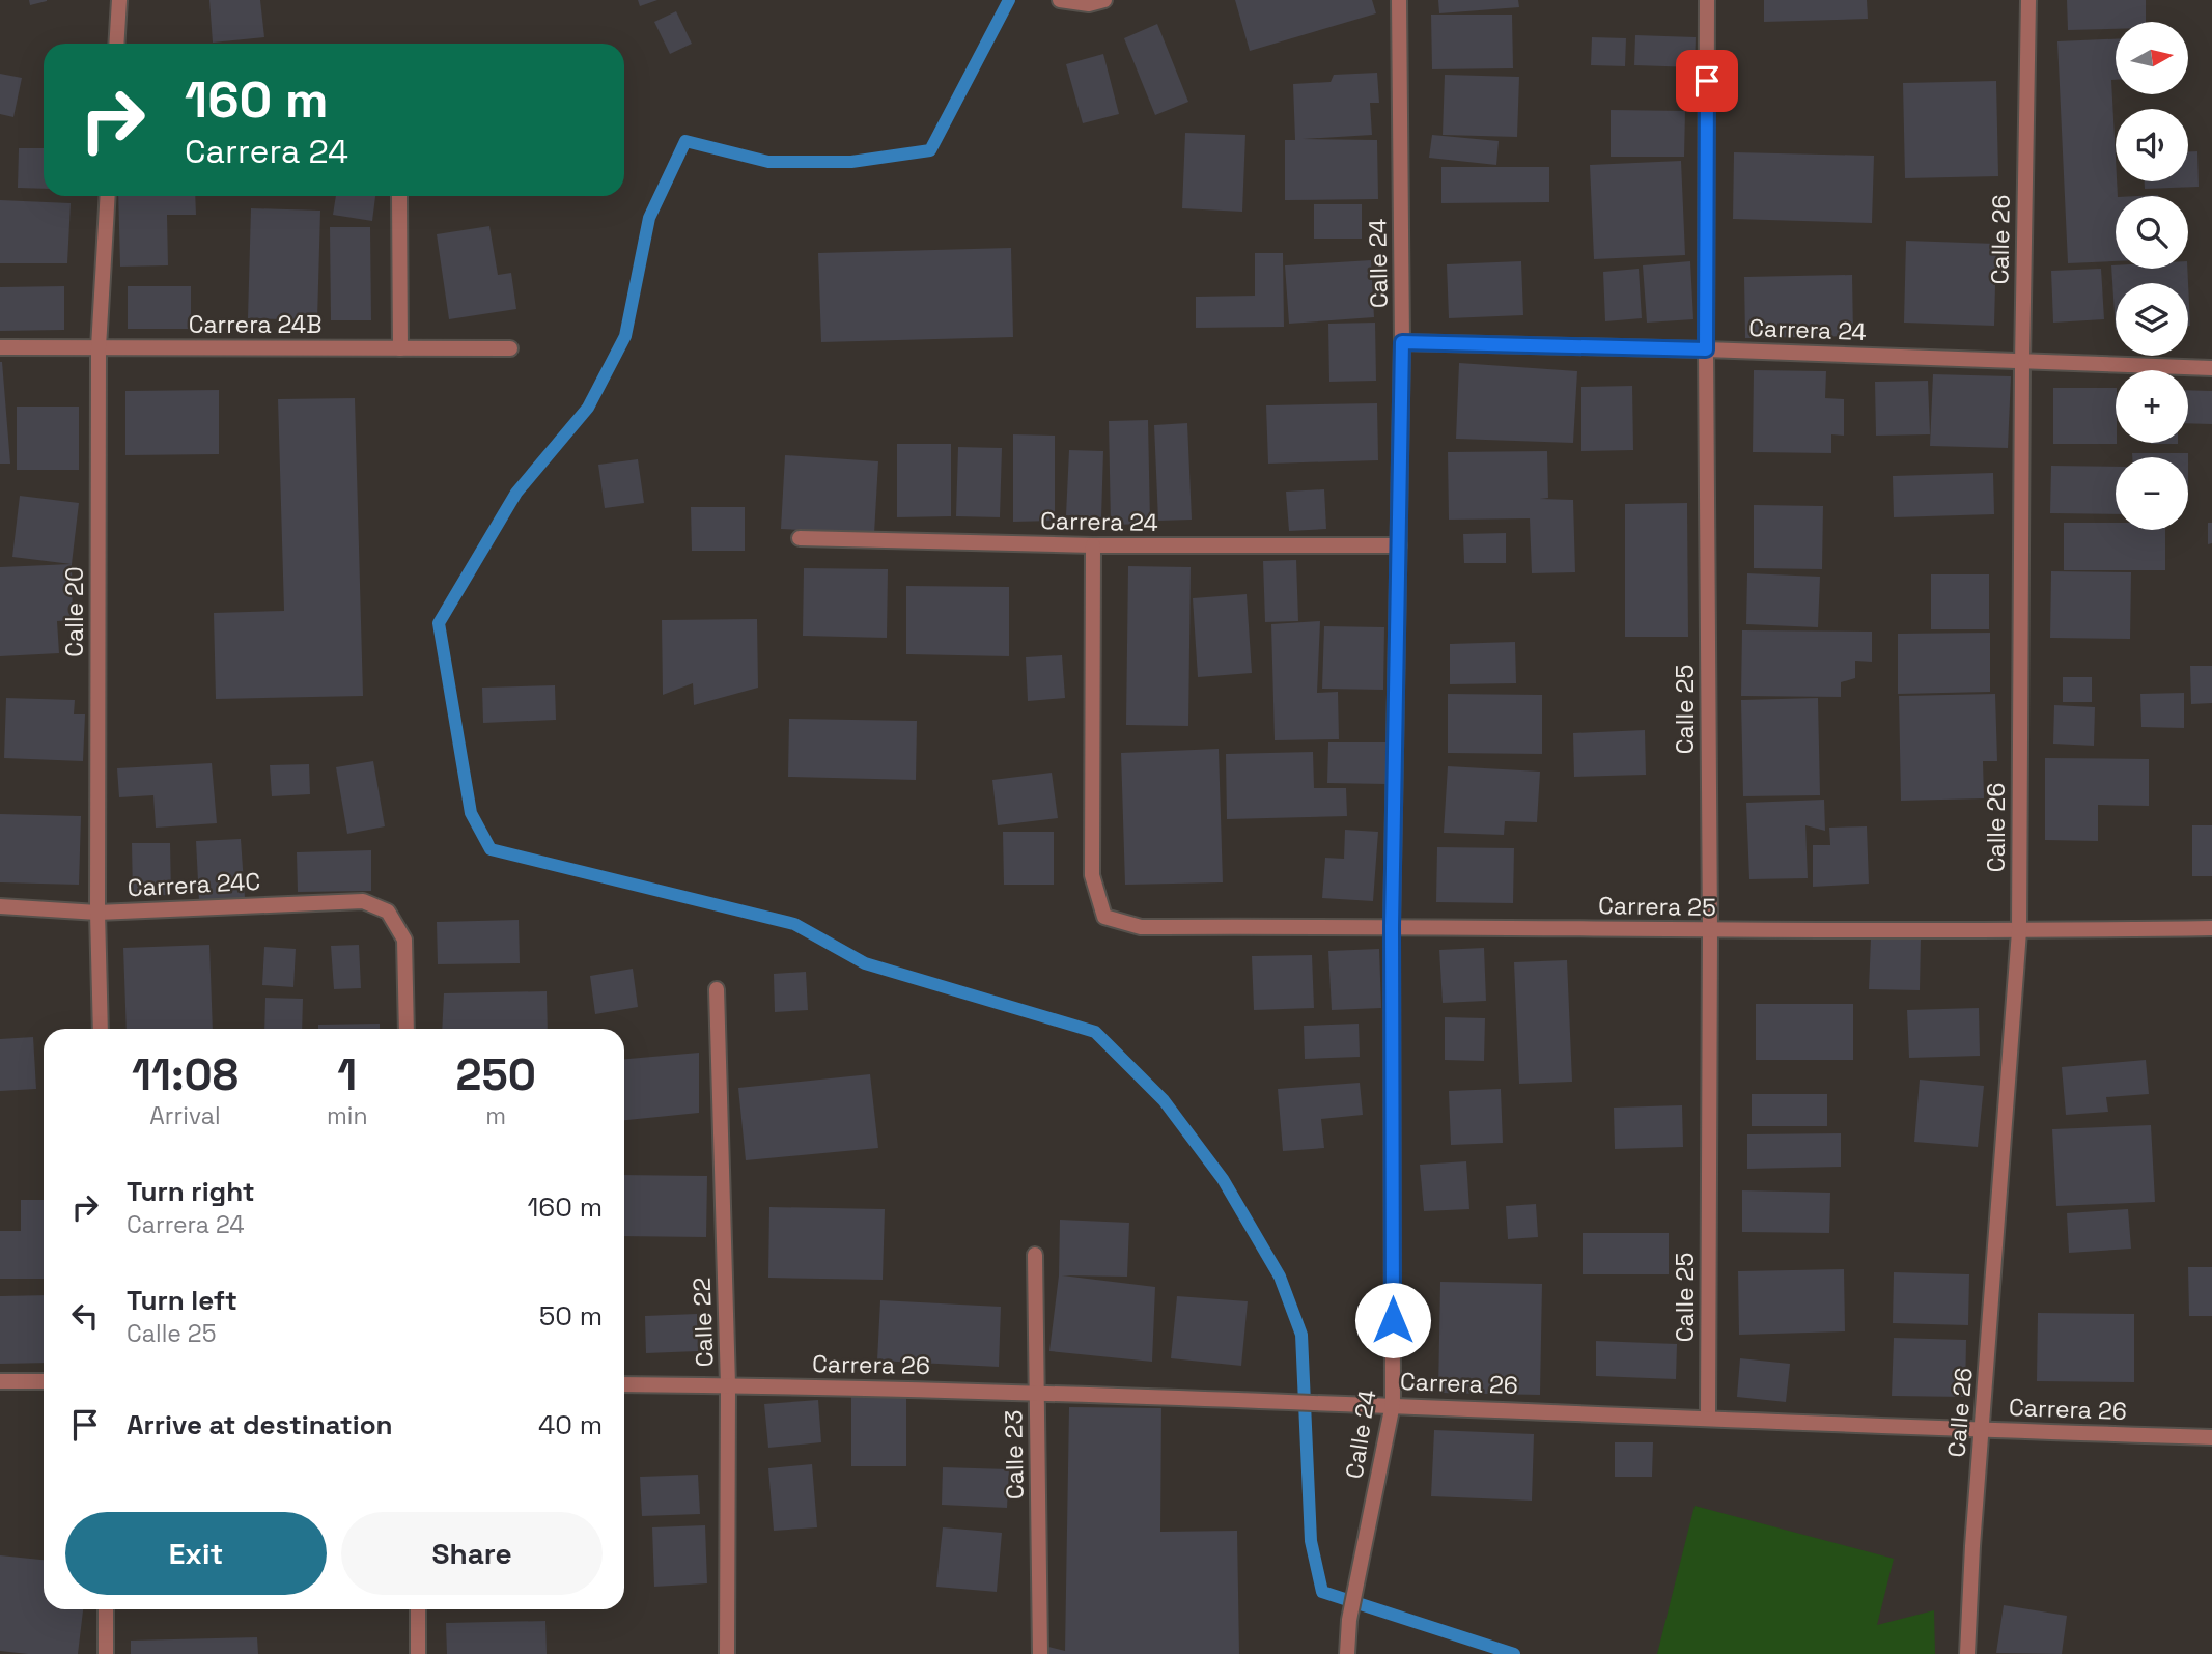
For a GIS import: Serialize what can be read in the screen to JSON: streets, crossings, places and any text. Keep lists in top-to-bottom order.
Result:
{
  "streets": {
    "street": [
      "Calle 26",
      "Calle 24",
      "Carrera 24B",
      "Carrera 24",
      "Calle 20",
      "Calle 25",
      "Carrera 24C",
      "Carrera 25",
      "Calle 22",
      "Carrera 26",
      "Calle 23"
    ]
  },
  "crossings": [
    ["Calle 26", "Carrera 24"],
    ["Calle 26", "Carrera 25"],
    ["Calle 26", "Carrera 26"],
    ["Calle 24", "Carrera 24"],
    ["Calle 24", "Carrera 25"],
    ["Calle 24", "Carrera 26"],
    ["Carrera 24B", "Calle 20"],
    ["Carrera 24", "Calle 25"],
    ["Carrera 24", "Carrera 25"],
    ["Calle 20", "Carrera 24C"],
    ["Calle 25", "Carrera 25"],
    ["Calle 25", "Carrera 26"],
    ["Calle 22", "Carrera 26"],
    ["Carrera 26", "Calle 23"]
  ],
  "north": "right",
  "page": {
    "map_buttons": ["+", "−"],
    "turn": ["160 m", "Carrera 24"],
    "eta": [
      "11:08",
      "Arrival",
      "1",
      "min",
      "250",
      "m"
    ],
    "list": [
      {
        "name": "Turn right",
        "note": "Carrera 24",
        "value": "160 m"
      },
      {
        "name": "Turn left",
        "note": "Calle 25",
        "value": "50 m"
      },
      {
        "name": "Arrive at destination",
        "value": "40 m"
      }
    ],
    "buttons": ["Exit", "Share"]
  }
}
